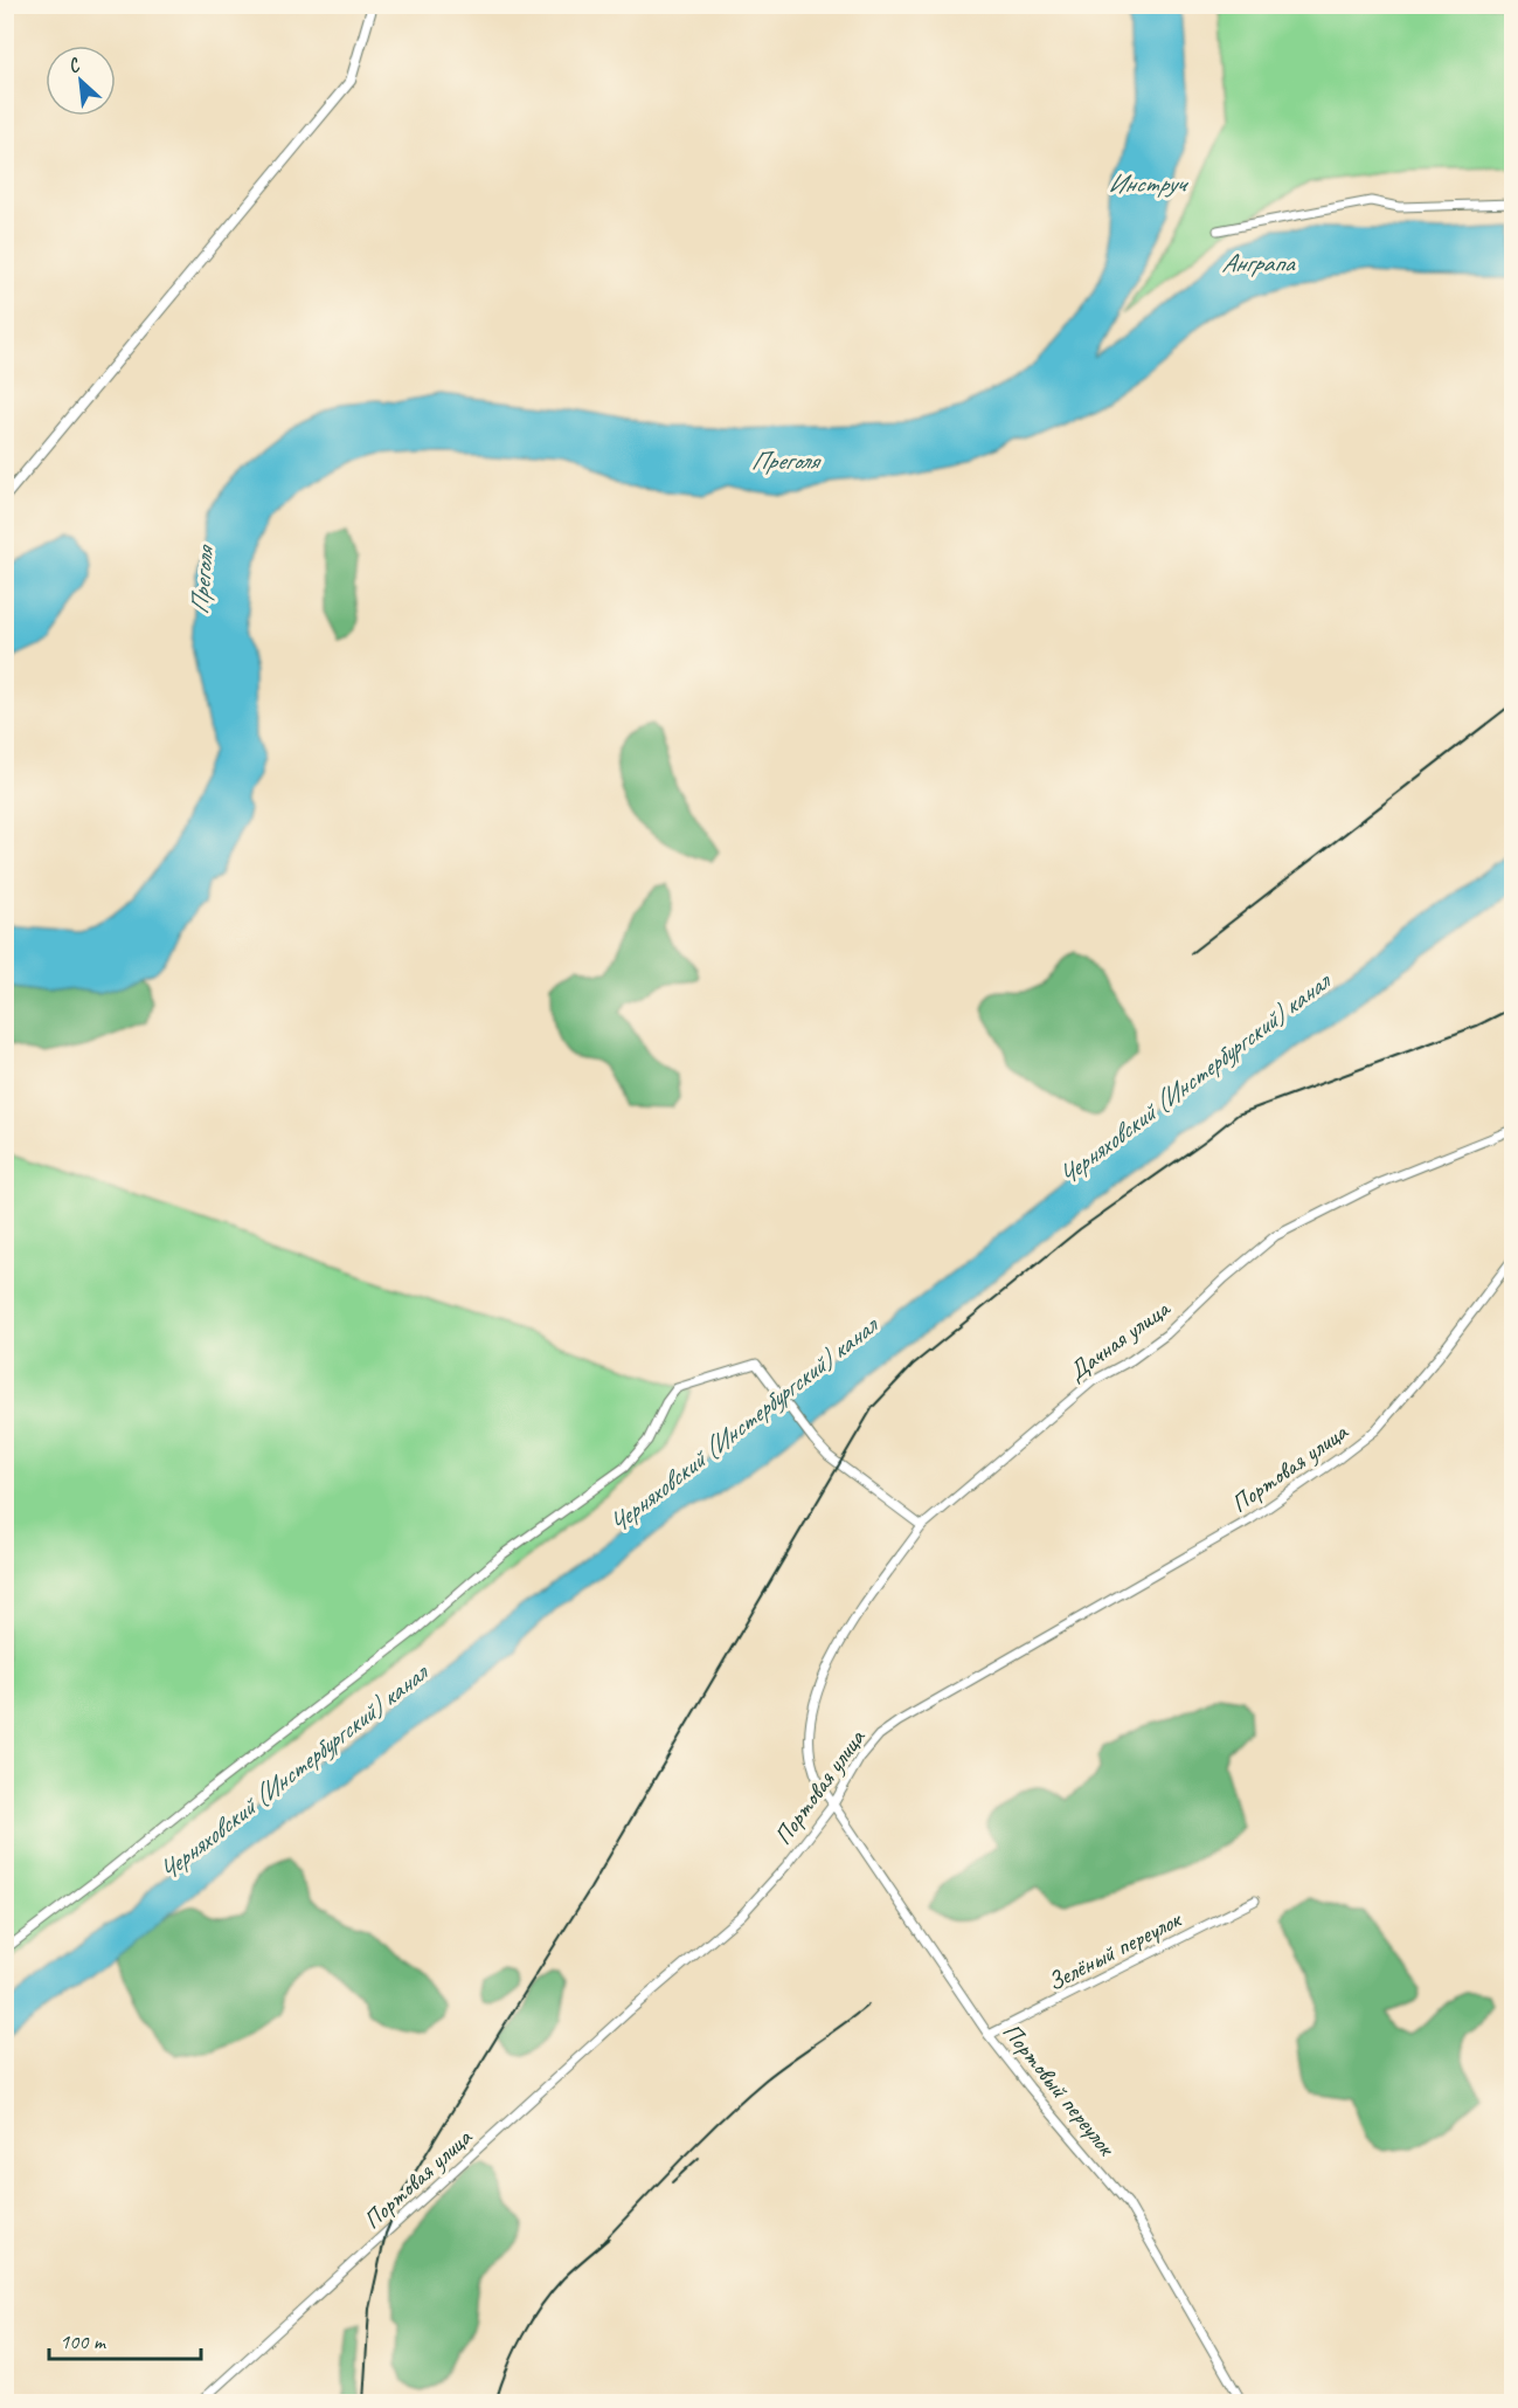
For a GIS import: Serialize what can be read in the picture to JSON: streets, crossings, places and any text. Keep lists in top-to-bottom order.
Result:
{
  "streets": {
    "street": [
      "Дачная улица",
      "Портовая улица",
      "Зелёный переулок",
      "Портовый переулок"
    ]
  },
  "crossings": [
    ["Дачная улица", "Портовая улица"],
    ["Дачная улица", "Портовый переулок"],
    ["Портовая улица", "Портовый переулок"],
    ["Зелёный переулок", "Портовый переулок"]
  ],
  "water": [
    "Инструч",
    "Анграпа",
    "Преголя",
    "Черняховский (Инстербургский) канал"
  ],
  "scale_bar": "100 m",
  "north": "top left"
}
